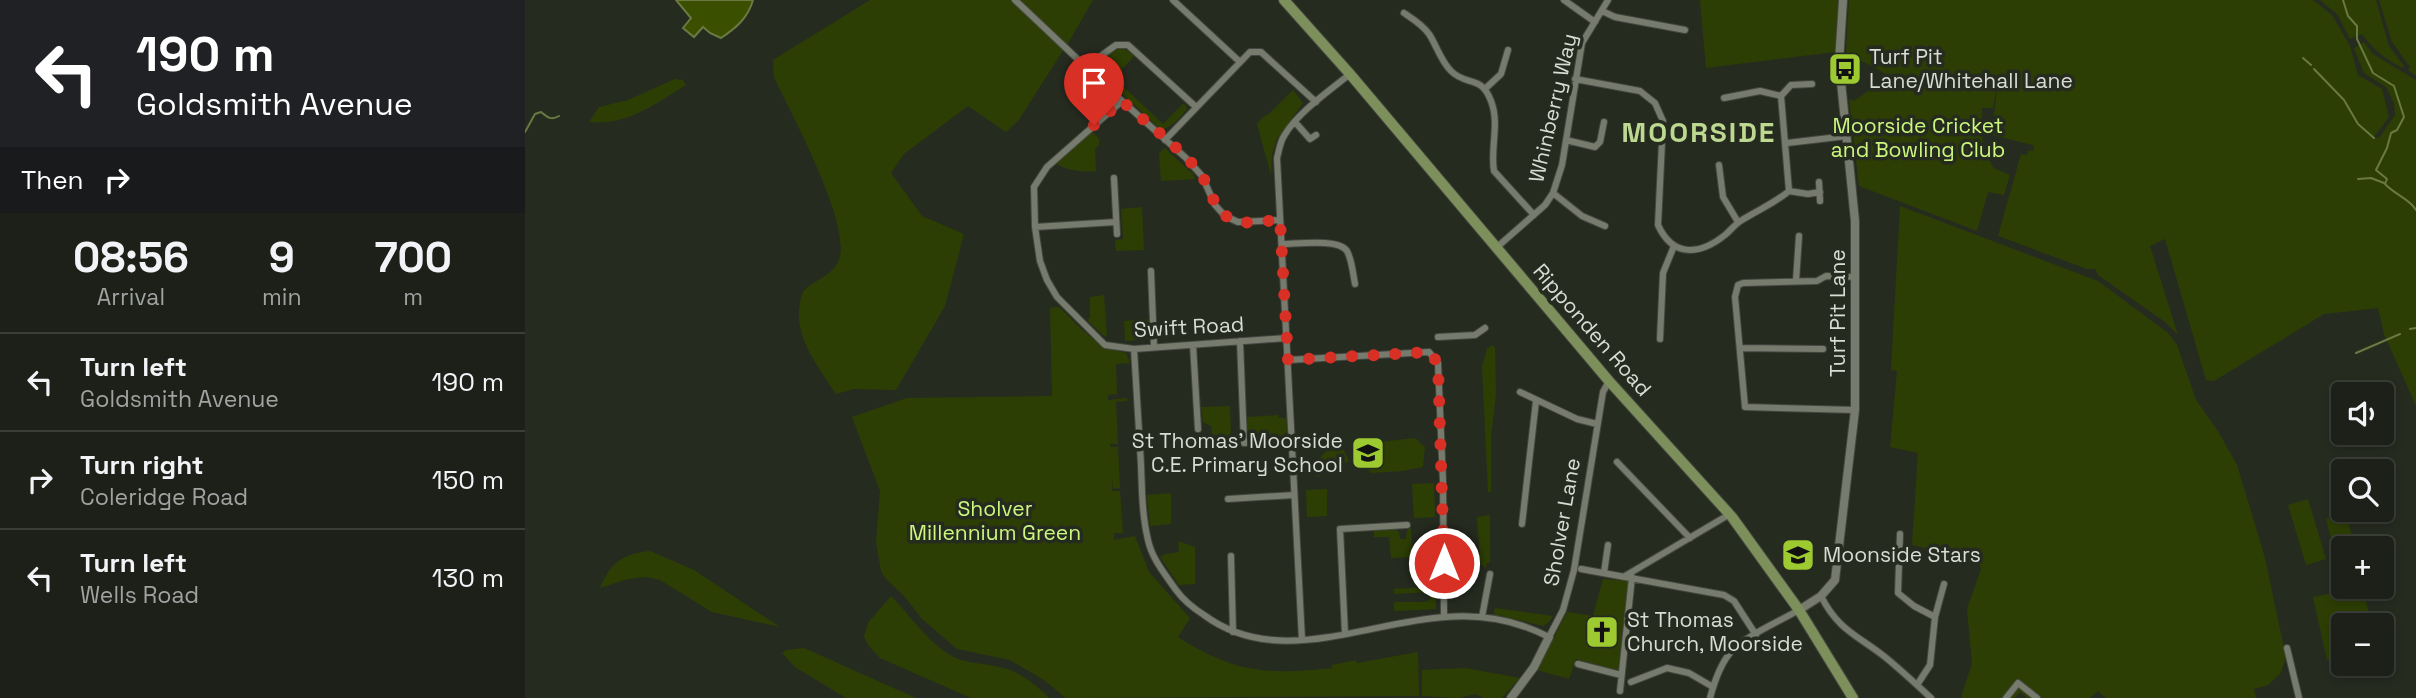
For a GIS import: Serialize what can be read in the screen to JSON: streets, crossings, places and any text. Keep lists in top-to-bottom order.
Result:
{
  "streets": {
    "main road": ["Ripponden Road"],
    "street": [
      "Whinberry Way",
      "Turf Pit Lane",
      "Swift Road",
      "Sholver Lane"
    ]
  },
  "crossings": [
    ["Whinberry Way", "Ripponden Road"],
    ["Turf Pit Lane", "Ripponden Road"],
    ["Ripponden Road", "Sholver Lane"]
  ],
  "districts": ["MOORSIDE"],
  "parks": ["Moorside Cricket and Bowling Club", "Sholver Millennium Green"],
  "places": {
    "bus stop": ["Turf Pit Lane/Whitehall Lane"],
    "school or university": ["St Thomas' Moorside C.E. Primary School", "Moonside Stars"],
    "church": ["St Thomas Church, Moorside"]
  },
  "page": {
    "turn": ["190 m", "Goldsmith Avenue"],
    "then": "Then",
    "eta": [
      "08:56",
      "Arrival",
      "9",
      "min",
      "700",
      "m"
    ],
    "list": [
      {
        "name": "Turn left",
        "note": "Goldsmith Avenue",
        "value": "190 m"
      },
      {
        "name": "Turn right",
        "note": "Coleridge Road",
        "value": "150 m"
      },
      {
        "name": "Turn left",
        "note": "Wells Road",
        "value": "130 m"
      }
    ],
    "map_buttons": ["+", "−"]
  }
}
